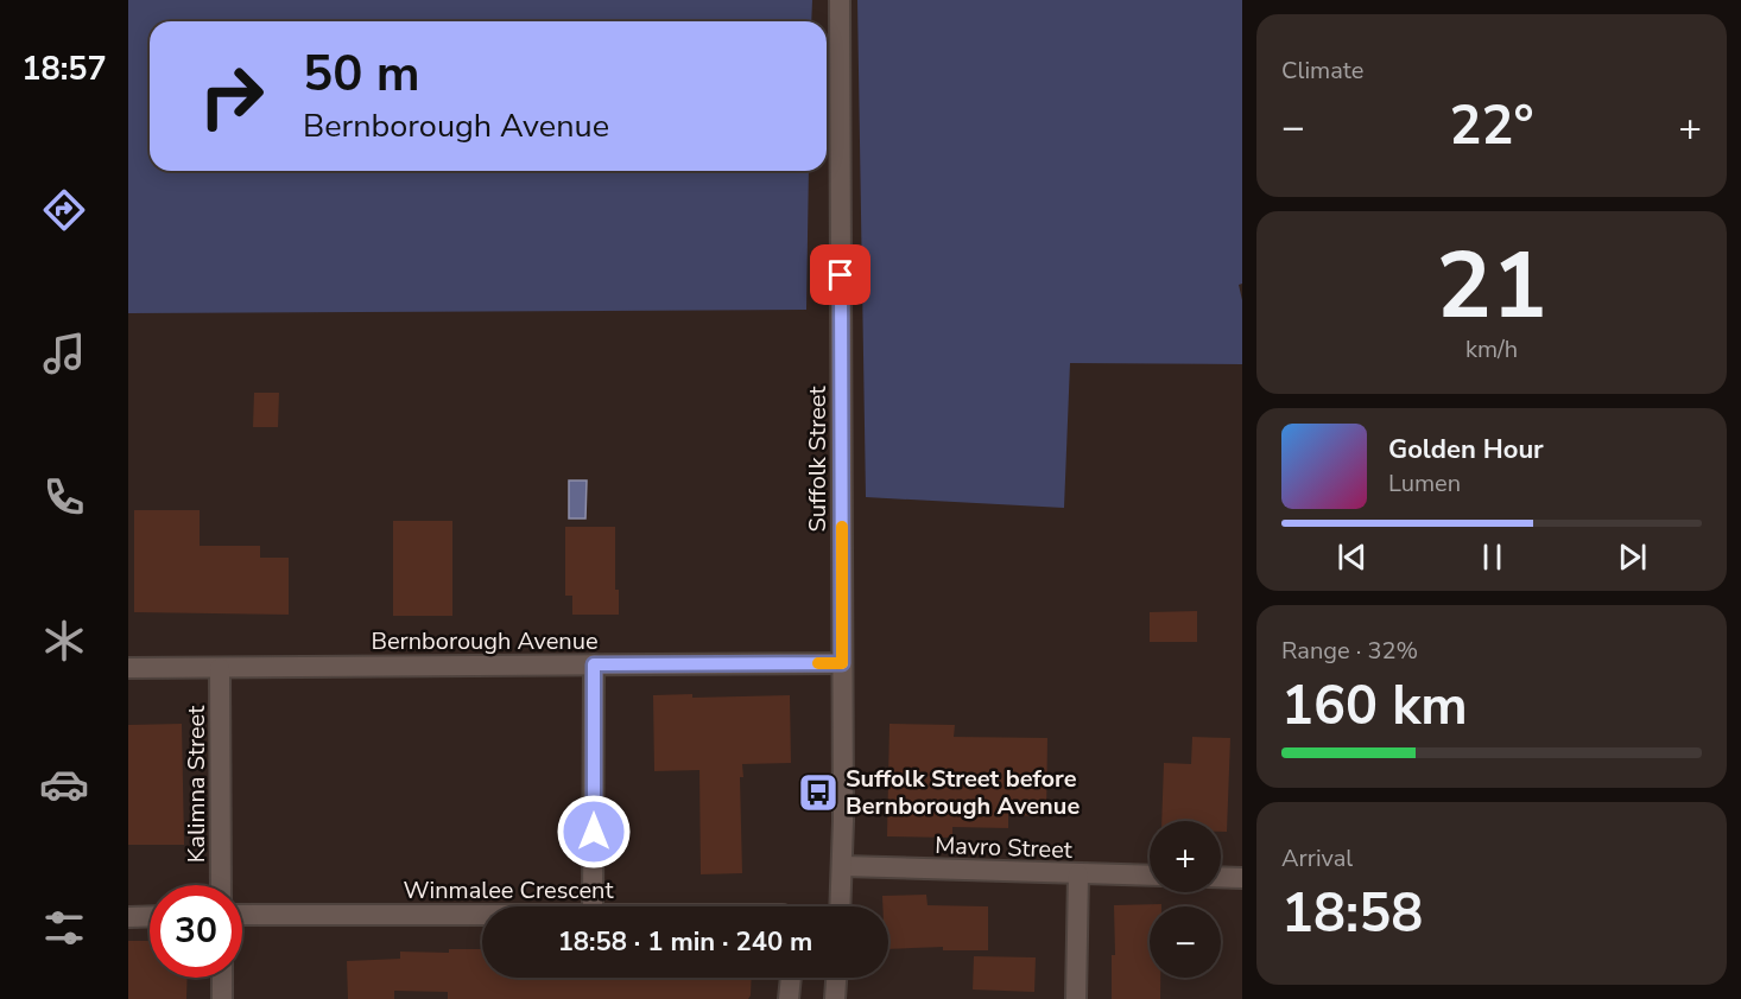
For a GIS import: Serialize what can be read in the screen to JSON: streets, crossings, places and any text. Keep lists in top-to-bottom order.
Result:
{
  "streets": {
    "street": [
      "Suffolk Street",
      "Bernborough Avenue",
      "Kalimna Street",
      "Mavro Street",
      "Winmalee Crescent"
    ]
  },
  "crossings": [
    ["Suffolk Street", "Bernborough Avenue"],
    ["Suffolk Street", "Mavro Street"],
    ["Bernborough Avenue", "Kalimna Street"]
  ],
  "places": {
    "bus stop": ["Suffolk Street before Bernborough Avenue"]
  },
  "page": {
    "tabs": "18:57",
    "tile": [
      "Climate",
      ["21", "km/h"],
      ["Range · 32%", "160 km"],
      ["Arrival", "18:58"]
    ],
    "turn": ["50 m", "Bernborough Avenue"],
    "heat": ["−", "22°", "+"],
    "song": ["Golden Hour", "Lumen"],
    "map_buttons": ["+", "−"],
    "limit": "30",
    "trip": "18:58 · 1 min · 240 m"
  }
}
